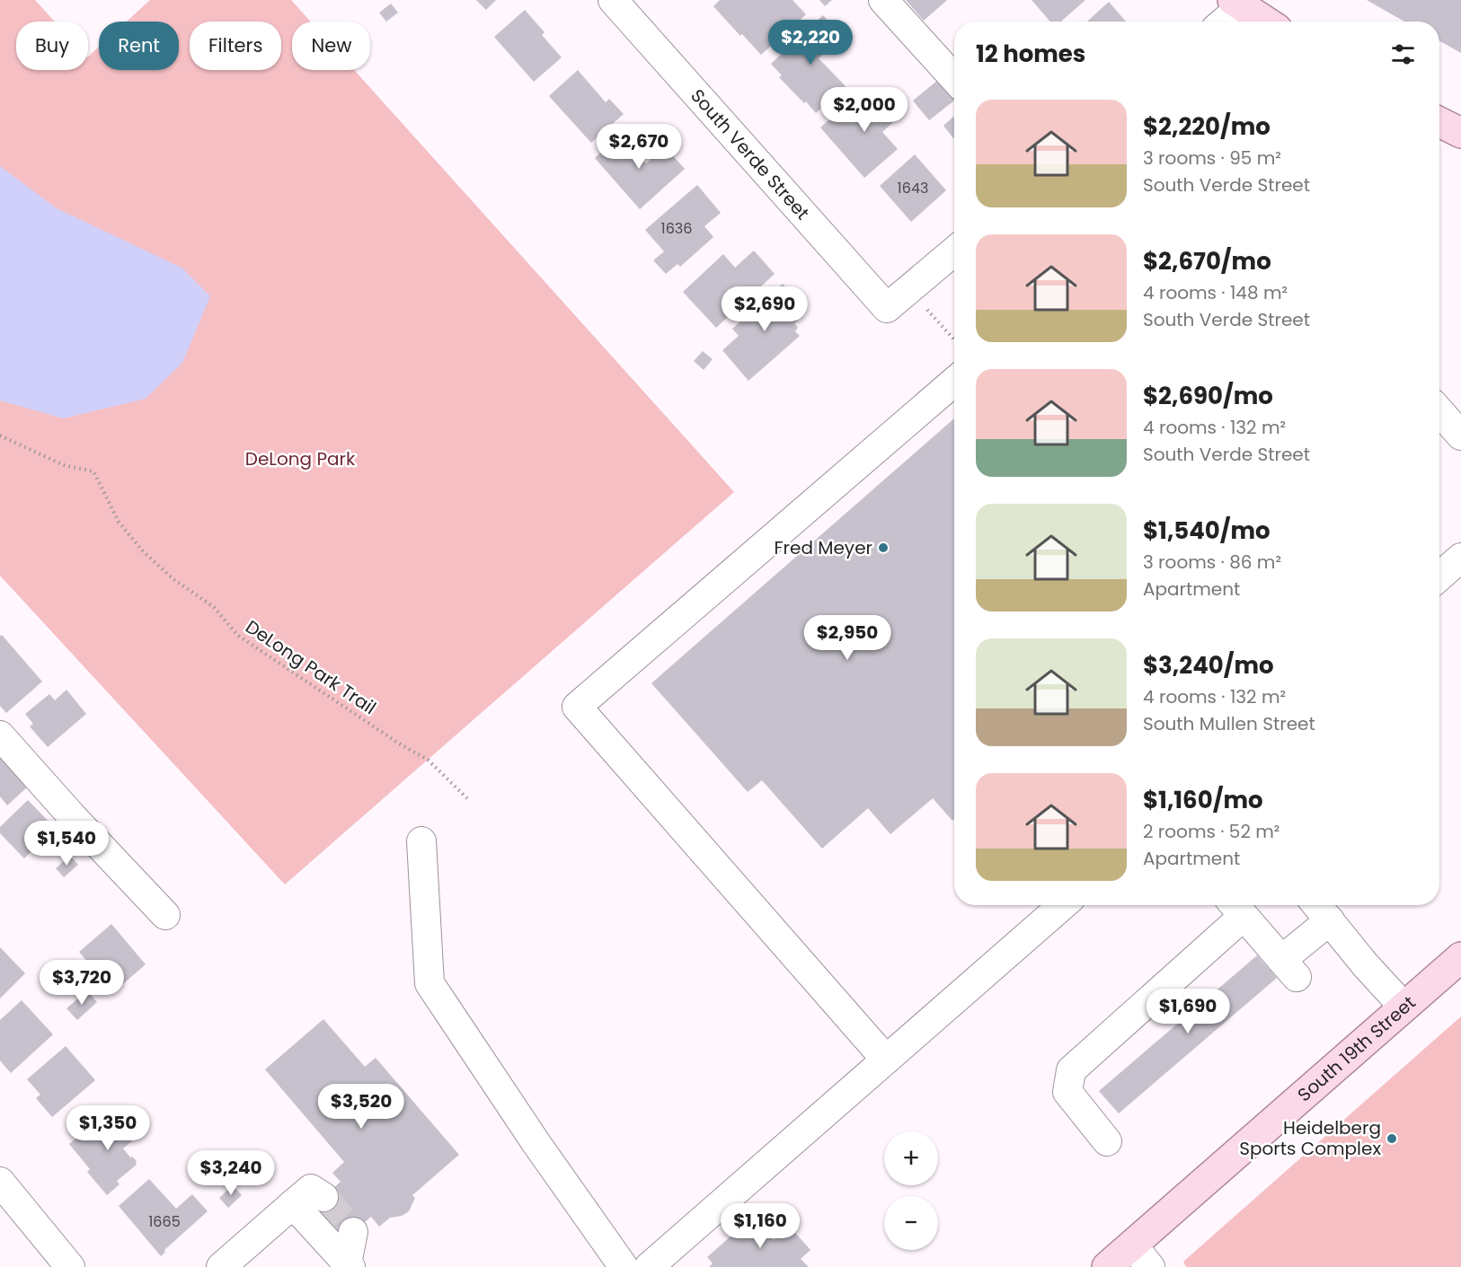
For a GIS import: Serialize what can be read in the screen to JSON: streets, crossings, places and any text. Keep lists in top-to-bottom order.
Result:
{
  "streets": {
    "main road": ["South 19th Street"],
    "street": ["South Verde Street"],
    "path": ["DeLong Park Trail"]
  },
  "parks": ["DeLong Park"],
  "places": ["Fred Meyer", "Heidelberg Sports Complex"],
  "house_numbers": ["1643", "1636", "1665"],
  "page": {
    "price": [
      "$2,220",
      "$2,000",
      "$2,670",
      "$2,690",
      "$2,950",
      "$1,540",
      "$3,720",
      "$1,690",
      "$3,520",
      "$1,350",
      "$3,240",
      "$1,160"
    ],
    "chip": [
      "Buy",
      "Rent",
      "Filters",
      "New"
    ],
    "heading": "12 homes",
    "list": [
      {
        "name": "$2,220/mo",
        "note": "3 rooms · 95 m² · South Verde Street"
      },
      {
        "name": "$2,670/mo",
        "note": "4 rooms · 148 m² · South Verde Street"
      },
      {
        "name": "$2,690/mo",
        "note": "4 rooms · 132 m² · South Verde Street"
      },
      {
        "name": "$1,540/mo",
        "note": "3 rooms · 86 m² · Apartment"
      },
      {
        "name": "$3,240/mo",
        "note": "4 rooms · 132 m² · South Mullen Street"
      },
      {
        "name": "$1,160/mo",
        "note": "2 rooms · 52 m² · Apartment"
      }
    ],
    "map_buttons": ["+", "−"]
  }
}
